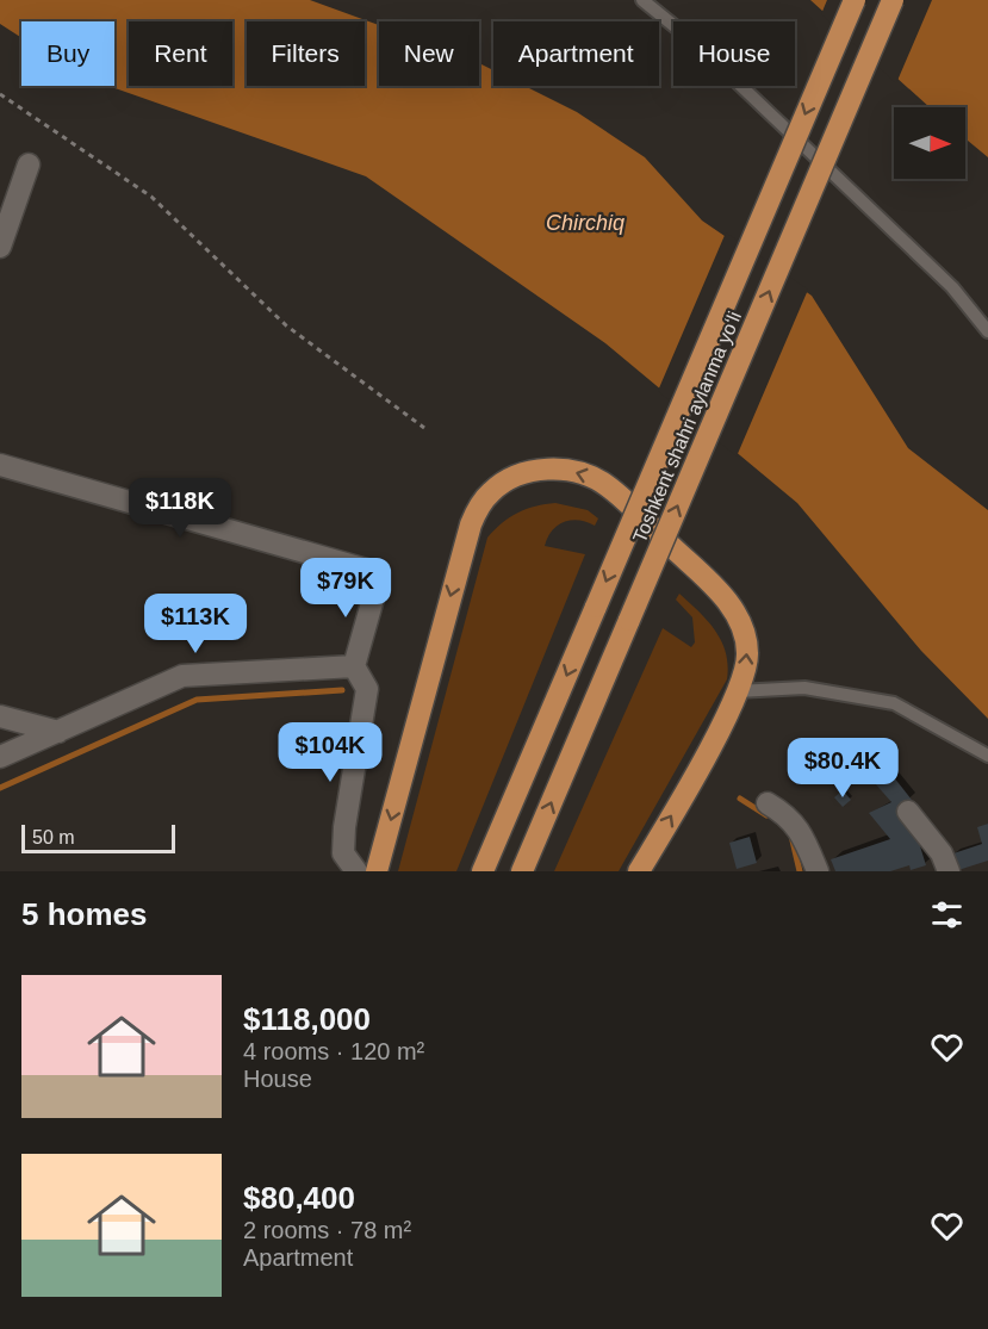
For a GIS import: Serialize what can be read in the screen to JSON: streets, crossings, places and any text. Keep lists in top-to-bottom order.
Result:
{
  "streets": {
    "highway": ["Toshkent shahri aylanma yoʻli"]
  },
  "water": ["Chirchiq"],
  "scale_bar": "50 m",
  "north": "right",
  "page": {
    "chip": [
      "Buy",
      "Rent",
      "Filters",
      "New",
      "Apartment",
      "House"
    ],
    "price": [
      "$118K",
      "$79K",
      "$113K",
      "$104K",
      "$80.4K"
    ],
    "scale": "50 m",
    "heading": "5 homes",
    "list": [
      {
        "name": "$118,000",
        "note": "4 rooms · 120 m² · House"
      },
      {
        "name": "$80,400",
        "note": "2 rooms · 78 m² · Apartment"
      }
    ]
  }
}
